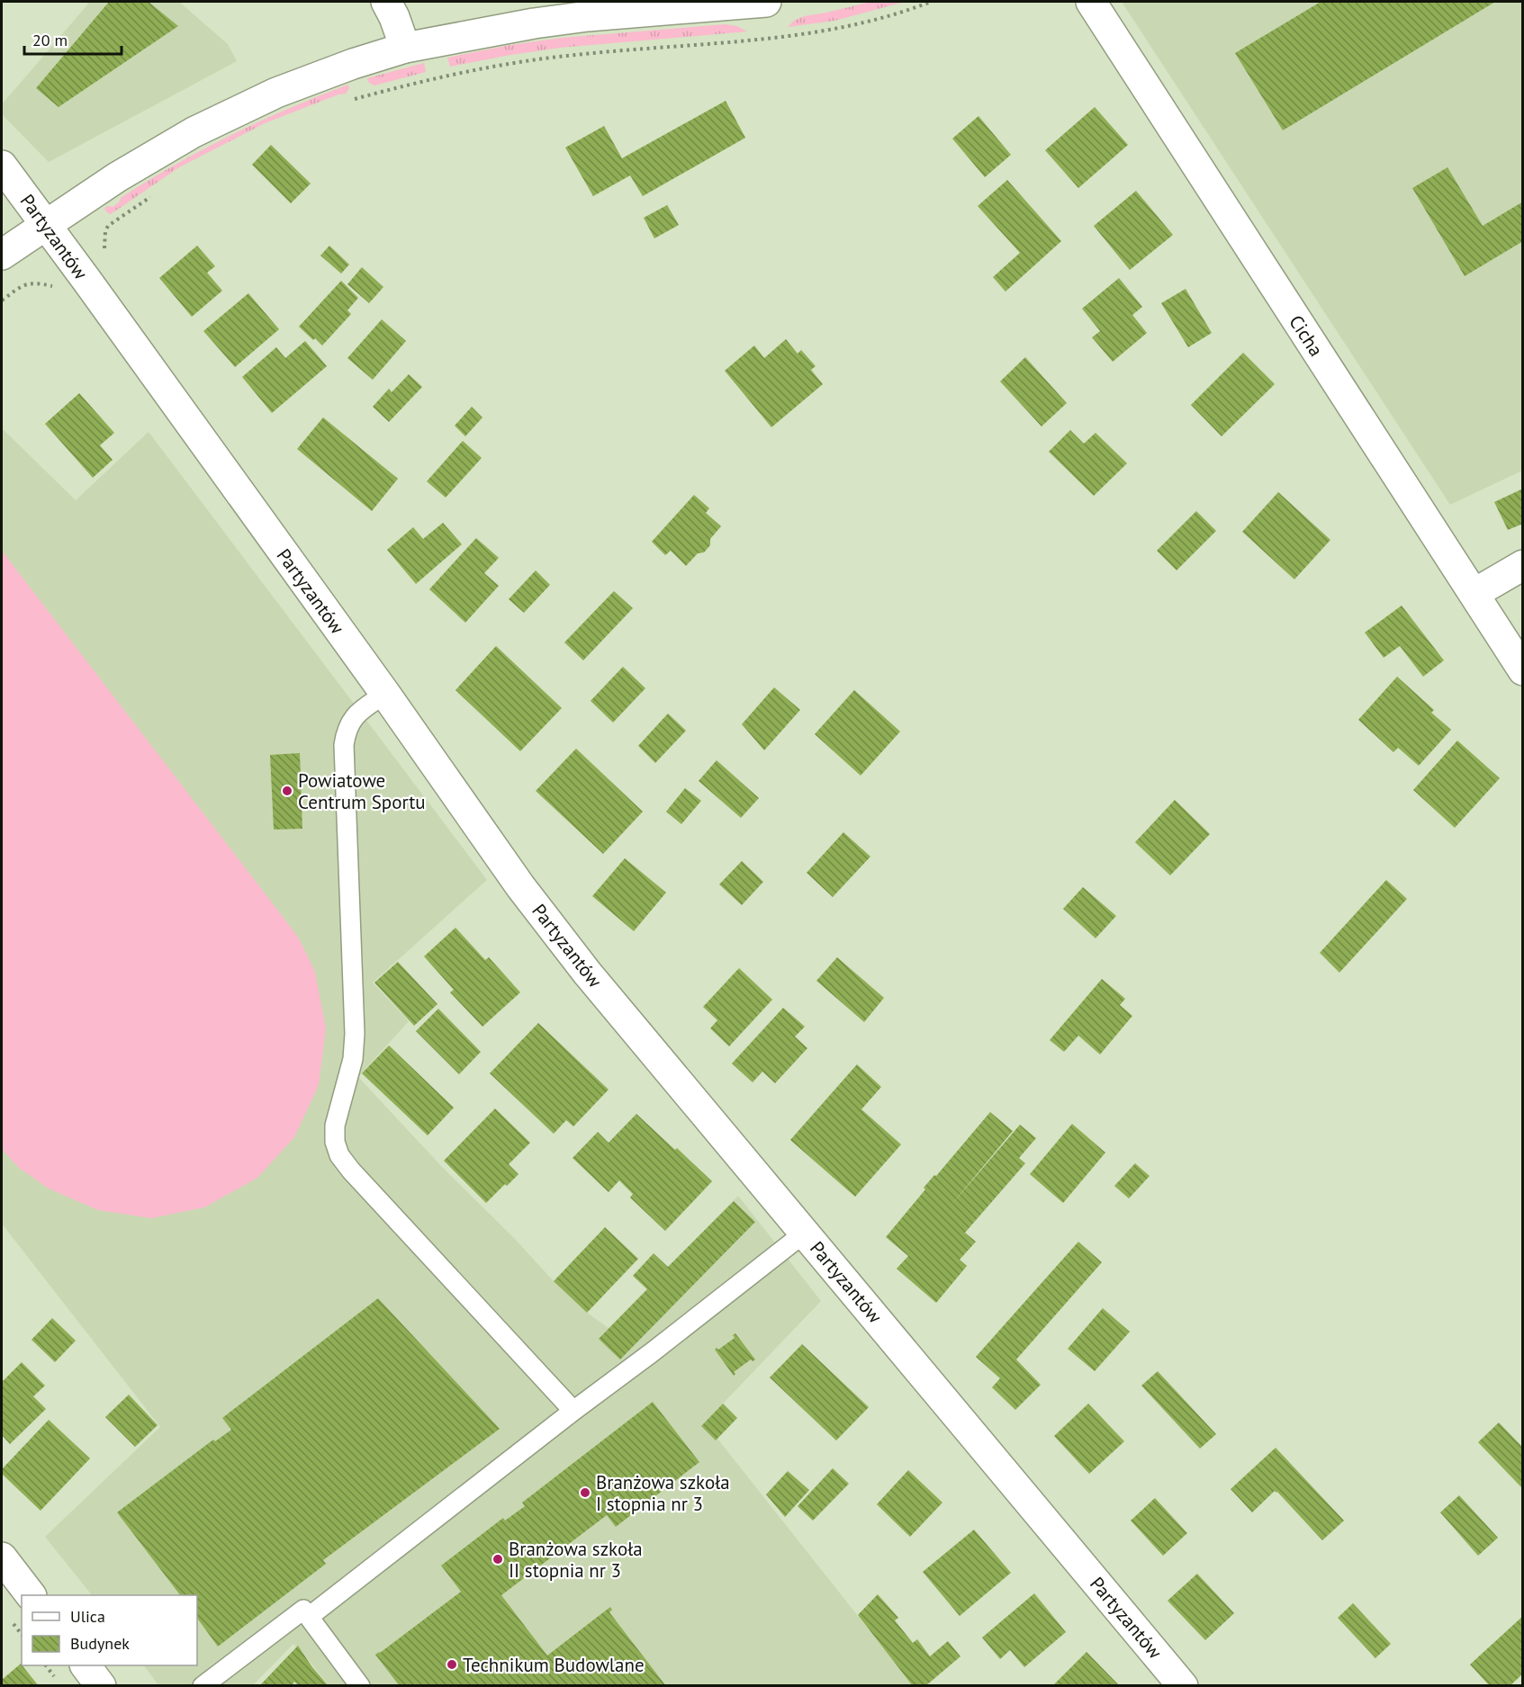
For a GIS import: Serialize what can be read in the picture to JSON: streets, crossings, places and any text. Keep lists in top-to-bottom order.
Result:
{
  "streets": {
    "street": ["Partyzantów", "Cicha"]
  },
  "places": [
    "Powiatowe Centrum Sportu",
    "Branżowa szkoła I stopnia nr 3",
    "Branżowa szkoła II stopnia nr 3",
    "Technikum Budowlane"
  ],
  "legend": ["Ulica", "Budynek"],
  "scale_bar": "20 m"
}
